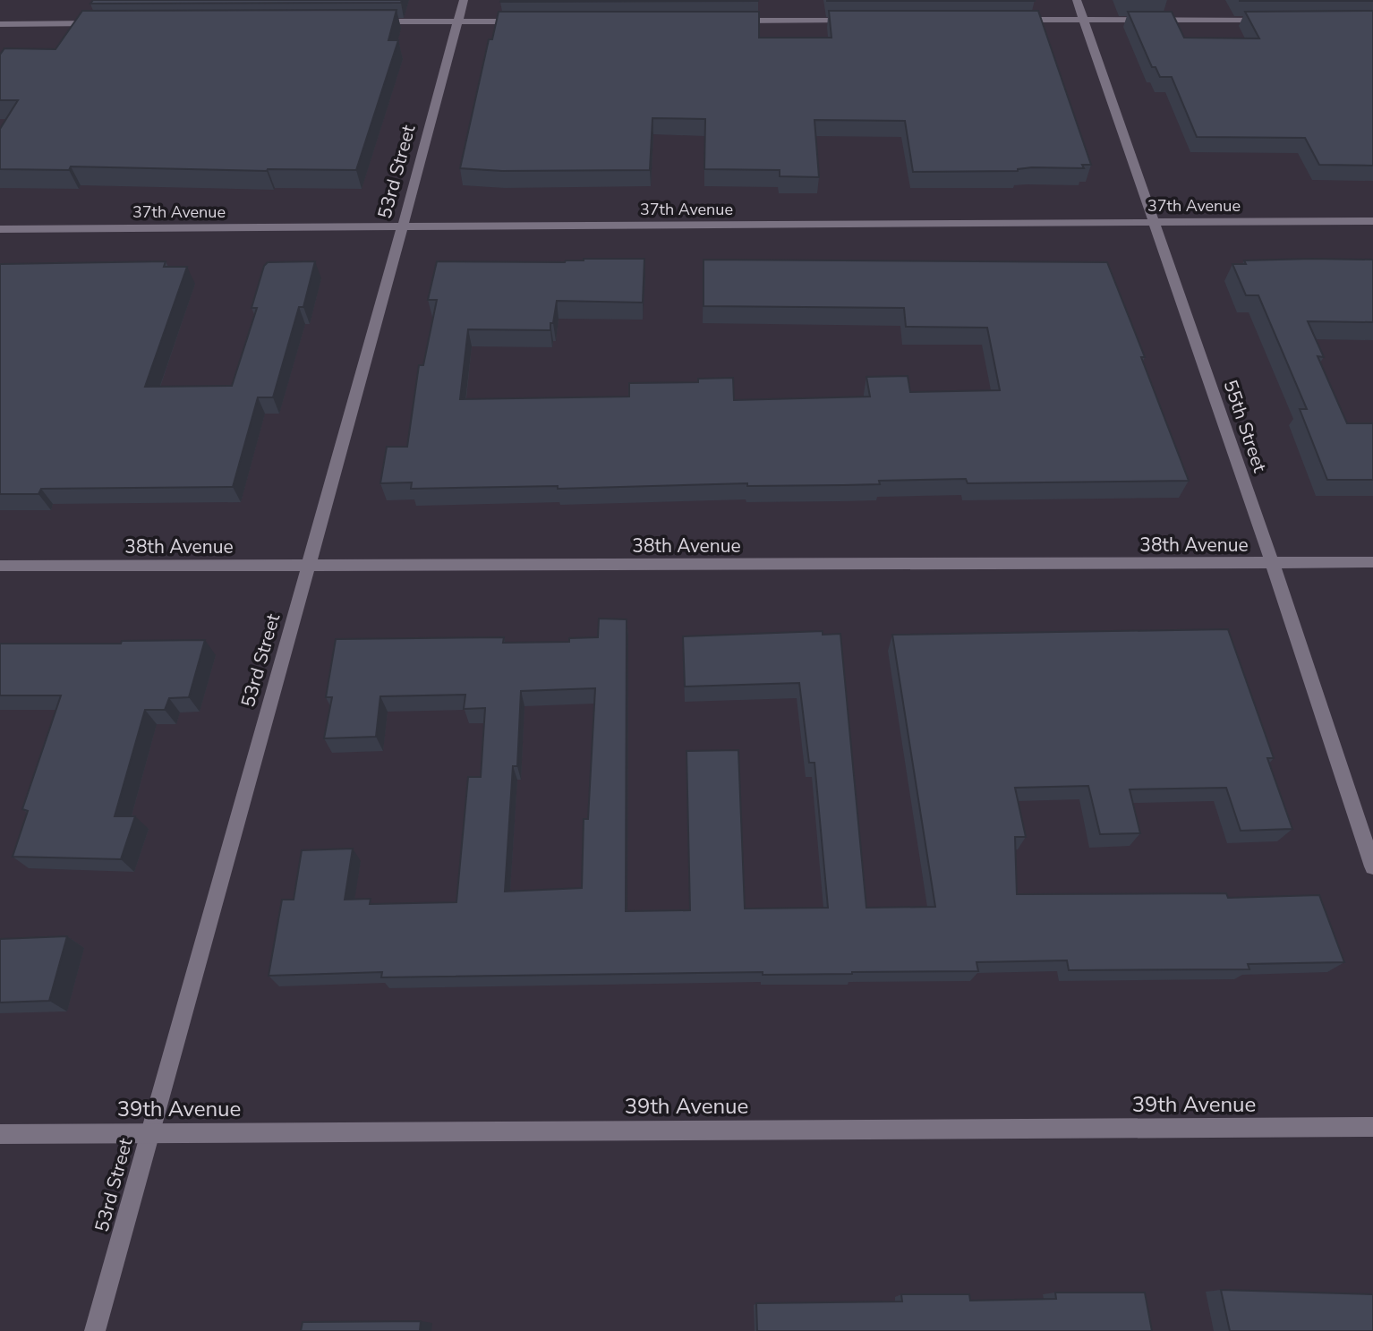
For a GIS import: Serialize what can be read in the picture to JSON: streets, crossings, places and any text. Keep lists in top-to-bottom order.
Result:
{
  "streets": {
    "street": [
      "53rd Street",
      "37th Avenue",
      "55th Street",
      "38th Avenue",
      "39th Avenue"
    ]
  },
  "crossings": [
    ["53rd Street", "37th Avenue"],
    ["53rd Street", "38th Avenue"],
    ["53rd Street", "39th Avenue"],
    ["37th Avenue", "55th Street"],
    ["55th Street", "38th Avenue"]
  ]
}
